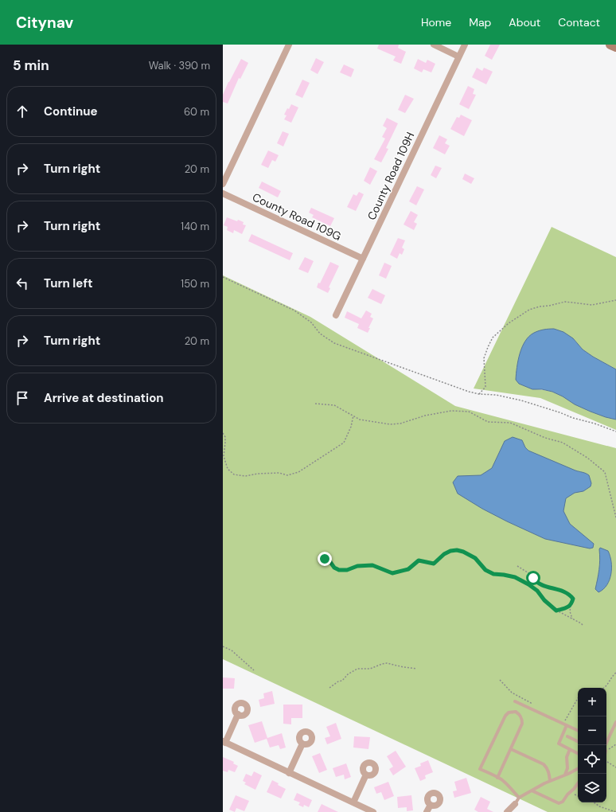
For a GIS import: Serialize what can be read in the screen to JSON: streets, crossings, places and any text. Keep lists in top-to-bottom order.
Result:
{
  "streets": {
    "street": ["County Road 109H", "County Road 109G"]
  },
  "crossings": [
    ["County Road 109H", "County Road 109G"]
  ],
  "page": {
    "header": "Citynav",
    "nav": [
      "Home",
      "Map",
      "About",
      "Contact"
    ],
    "heading": ["5 min", "Walk · 390 m"],
    "list": [
      ["Continue", "60 m"],
      ["Turn right", "20 m"],
      ["Turn right", "140 m"],
      ["Turn left", "150 m"],
      ["Turn right", "20 m"],
      "Arrive at destination"
    ],
    "map_buttons": ["+", "−"]
  }
}
